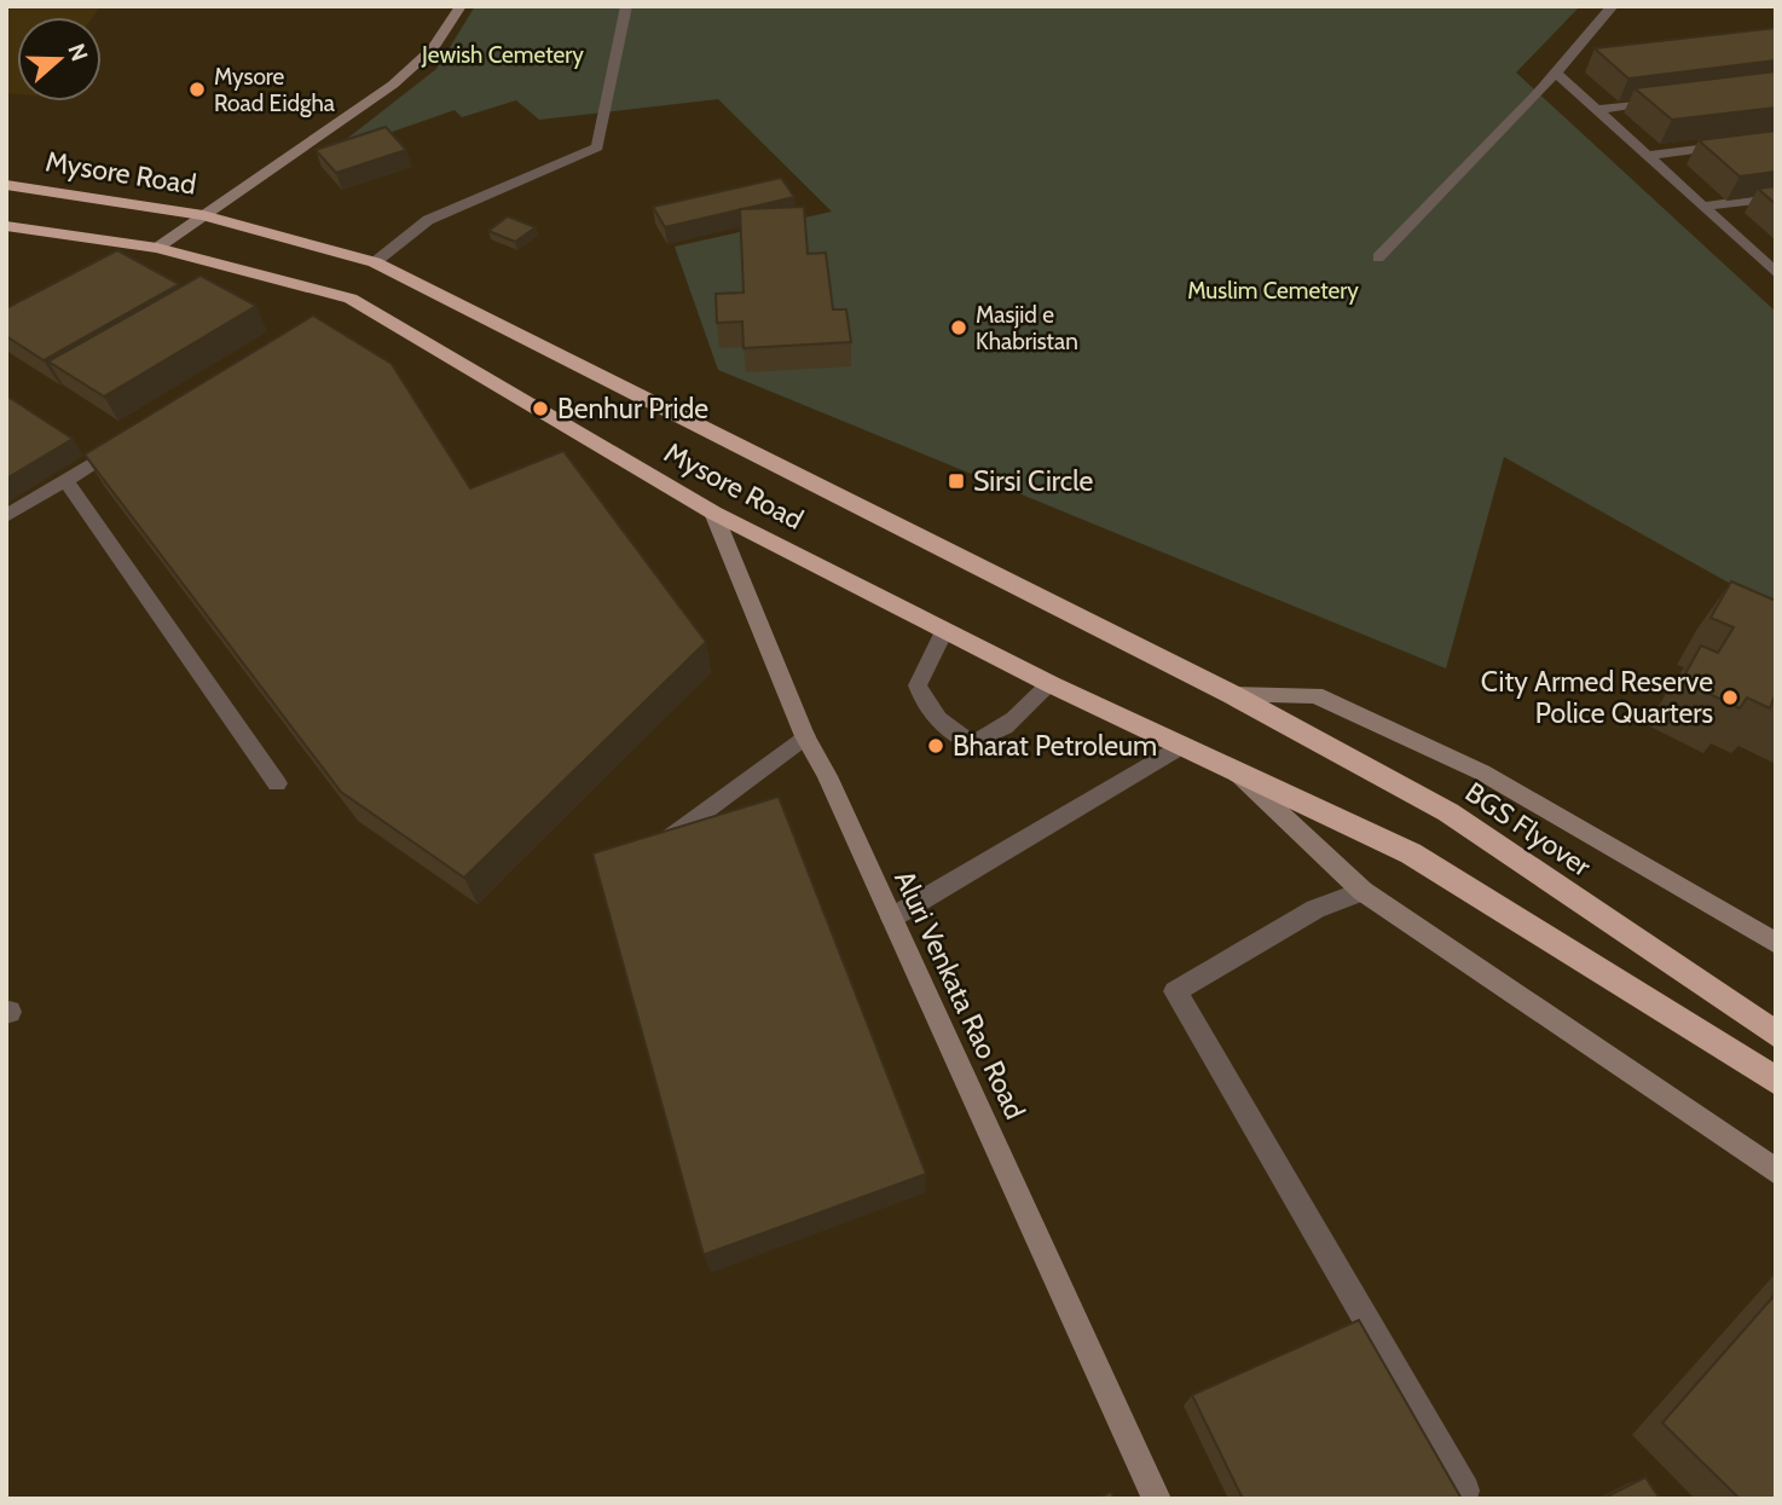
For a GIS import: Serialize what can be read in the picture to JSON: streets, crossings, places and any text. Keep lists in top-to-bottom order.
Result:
{
  "streets": {
    "highway": ["Mysore Road", "BGS Flyover"],
    "main road": ["Aluri Venkata Rao Road"]
  },
  "crossings": [
    ["Mysore Road", "BGS Flyover"],
    ["Mysore Road", "Aluri Venkata Rao Road"]
  ],
  "parks": ["Jewish Cemetery", "Muslim Cemetery"],
  "places": {
    "other": [
      "Mysore Road Eidgha",
      "Masjid e Khabristan",
      "Benhur Pride",
      "City Armed Reserve Police Quarters",
      "Bharat Petroleum"
    ],
    "transit": ["Sirsi Circle"]
  },
  "north": "right"
}
